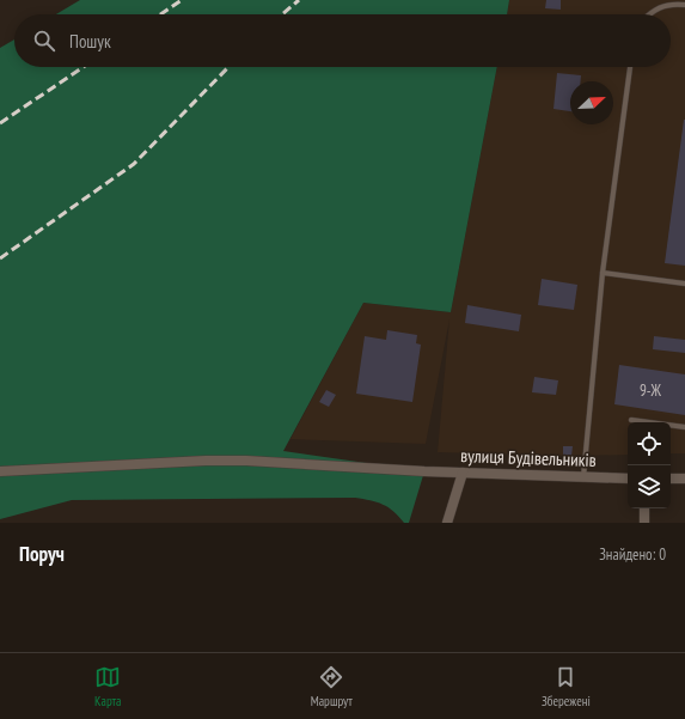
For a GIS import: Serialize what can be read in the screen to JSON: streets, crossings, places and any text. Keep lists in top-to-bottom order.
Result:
{
  "streets": {
    "street": ["вулиця Будівельників"]
  },
  "house_numbers": ["9-Ж"],
  "north": "top right",
  "page": {
    "search": "Пошук",
    "heading": ["Поруч", "Знайдено: 0"],
    "nav": ["Карта", "Маршрут", "Збережені"]
  }
}
